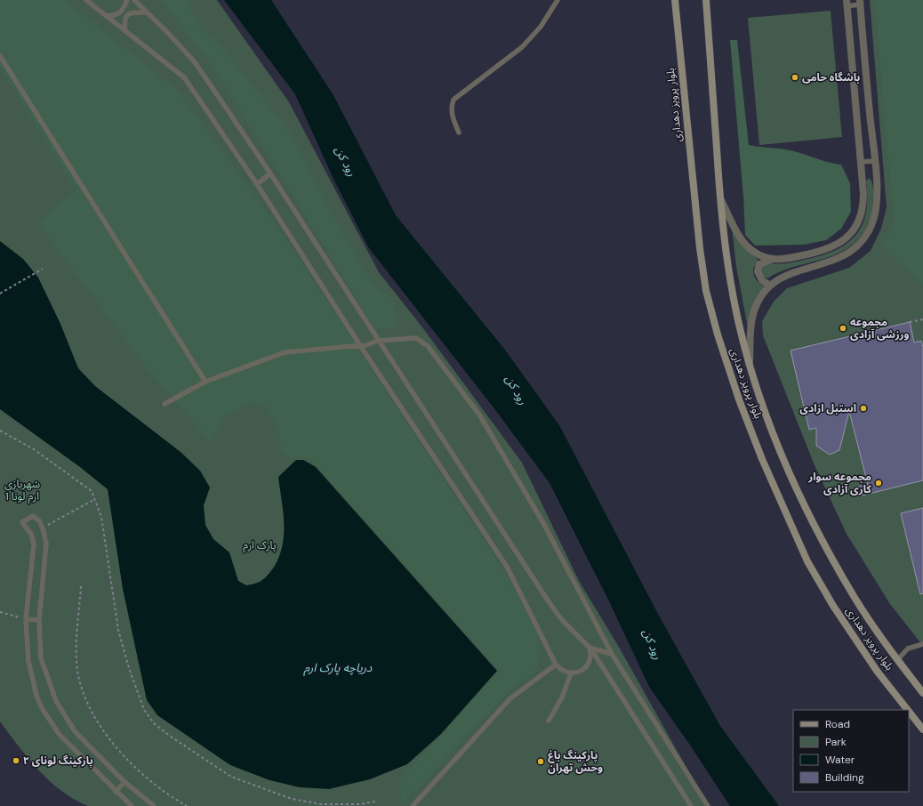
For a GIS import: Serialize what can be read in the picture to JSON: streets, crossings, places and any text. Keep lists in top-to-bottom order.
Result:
{
  "streets": {
    "main road": ["بلوار پرویز دهداری"]
  },
  "water": ["رود کن", "دریاچه پارک ارم"],
  "parks": ["شهربازی ارم لونا 1", "پارک ارم"],
  "places": [
    "باشگاه حامی",
    "مجموعه ورزشی آزادی",
    "استبل ازادی",
    "مجموعه سوار کاری آزادی",
    "پارکینگ لونای ۲",
    "پارکینگ باغ وحش تهران"
  ],
  "legend": [
    "Road",
    "Park",
    "Water",
    "Building"
  ]
}
